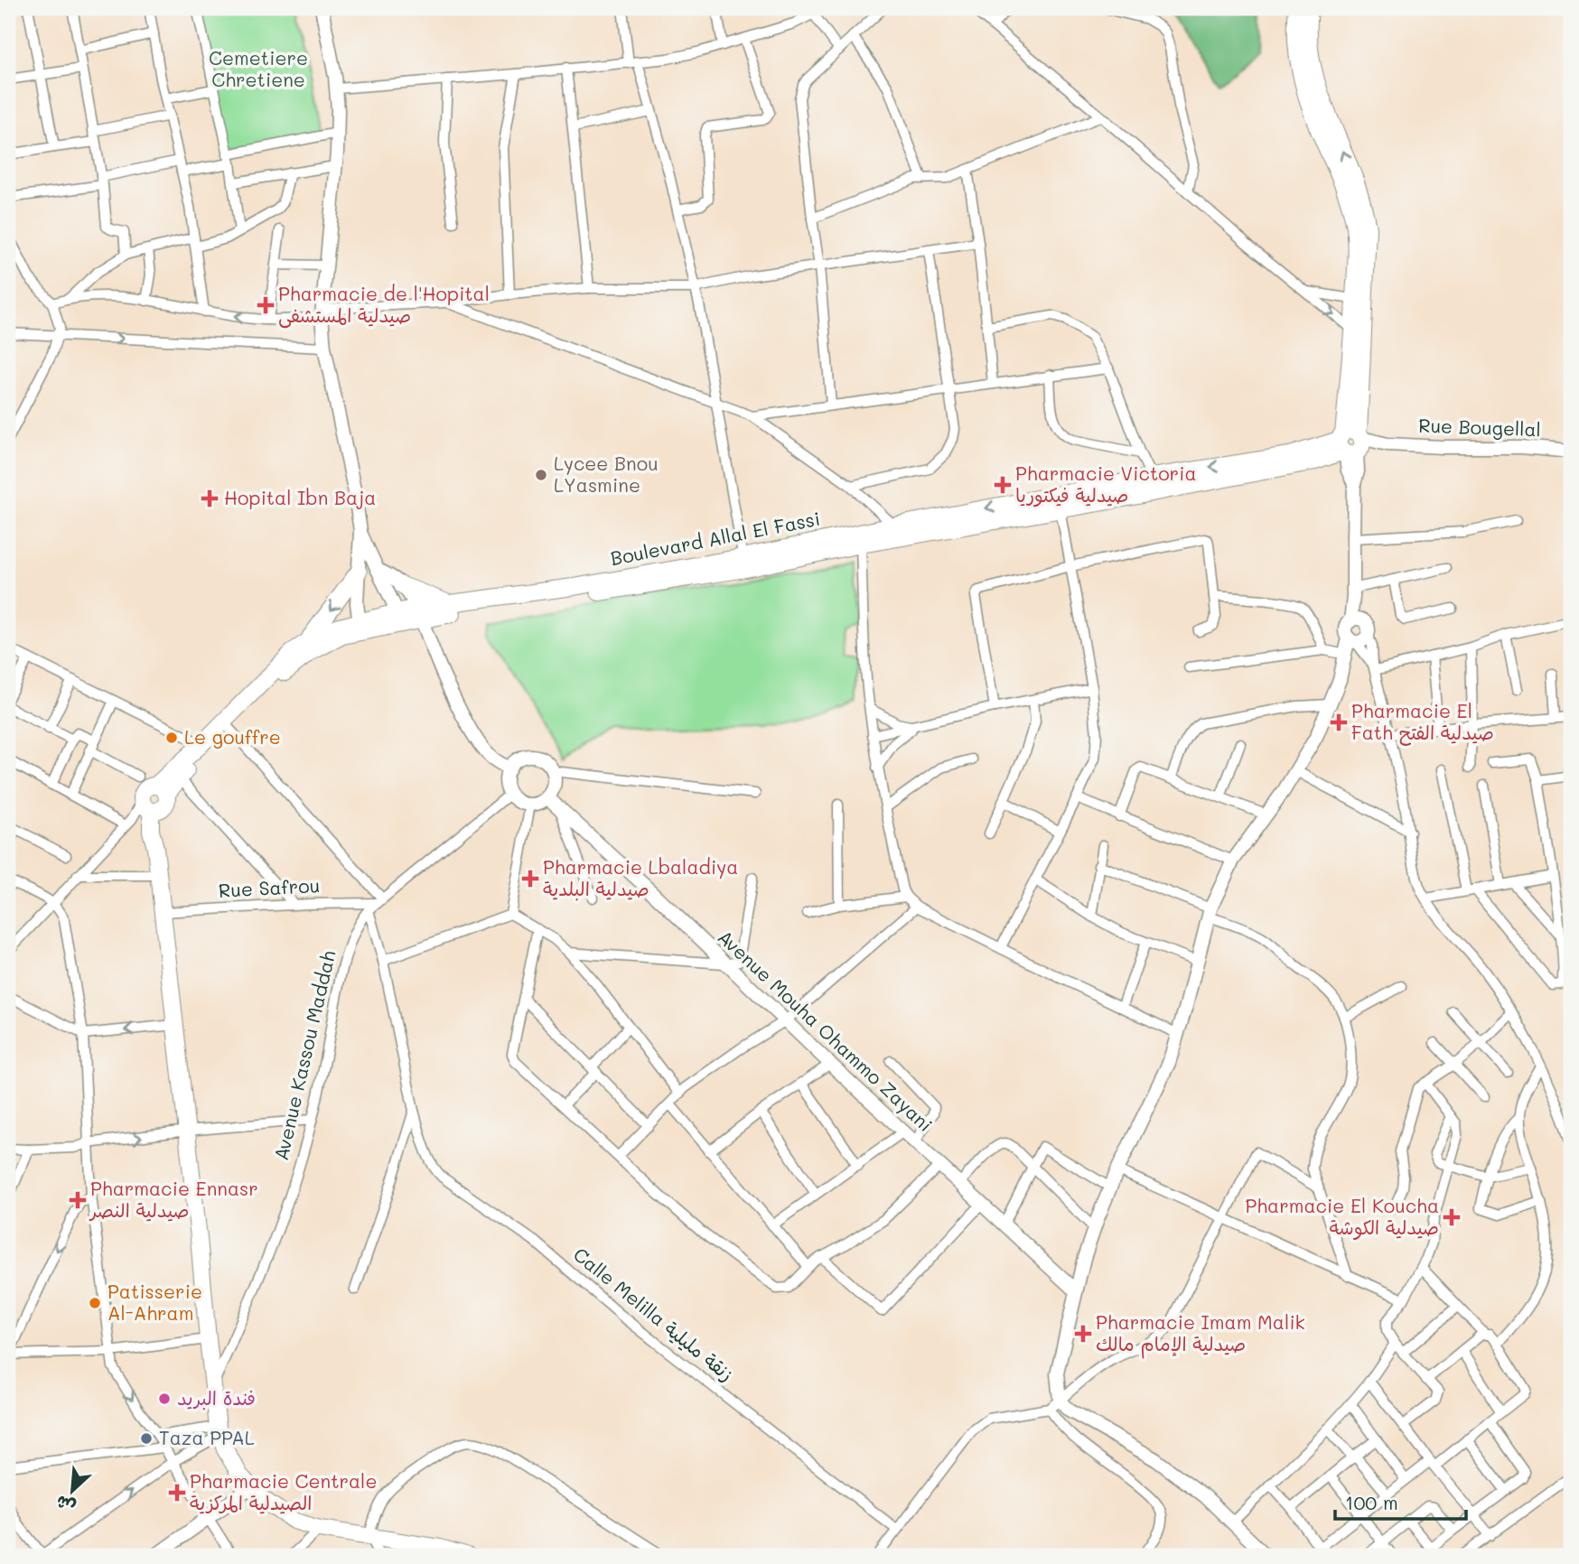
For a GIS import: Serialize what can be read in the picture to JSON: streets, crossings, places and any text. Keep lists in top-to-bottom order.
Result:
{
  "streets": {
    "main road": ["Boulevard Allal El Fassi"],
    "street": [
      "Rue Bougellal",
      "Rue Safrou",
      "Avenue Mouha Ohammo Zayani",
      "Avenue Kassou Maddah",
      "Calle Melilla زنقة مليلية"
    ]
  },
  "crossings": [
    ["Rue Bougellal", "Boulevard Allal El Fassi"],
    ["Rue Safrou", "Avenue Kassou Maddah"],
    ["Avenue Mouha Ohammo Zayani", "Avenue Kassou Maddah"],
    ["Avenue Kassou Maddah", "Calle Melilla زنقة مليلية"]
  ],
  "parks": ["Cemetiere Chretiene"],
  "places": {
    "health": [
      "Pharmacie de l'Hopital صيدلية المستشفى",
      "Pharmacie Victoria صيدلية فيكتوريا",
      "Hopital Ibn Baja",
      "Pharmacie El Fath صيدلية الفتح",
      "Pharmacie Lbaladiya صيدلية البلدية",
      "Pharmacie Ennasr صيدلية النصر",
      "Pharmacie El Koucha صيدلية الكوشة",
      "Pharmacie Imam Malik صيدلية الإمام مالك",
      "Pharmacie Centrale الصيدلية المركزية"
    ],
    "other": [
      "Lycee Bnou LYasmine",
      "Le gouffre",
      "Patisserie Al-Ahram",
      "فندة البريد",
      "Taza PPAL"
    ]
  },
  "scale_bar": "100 m",
  "north": "bottom left"
}
